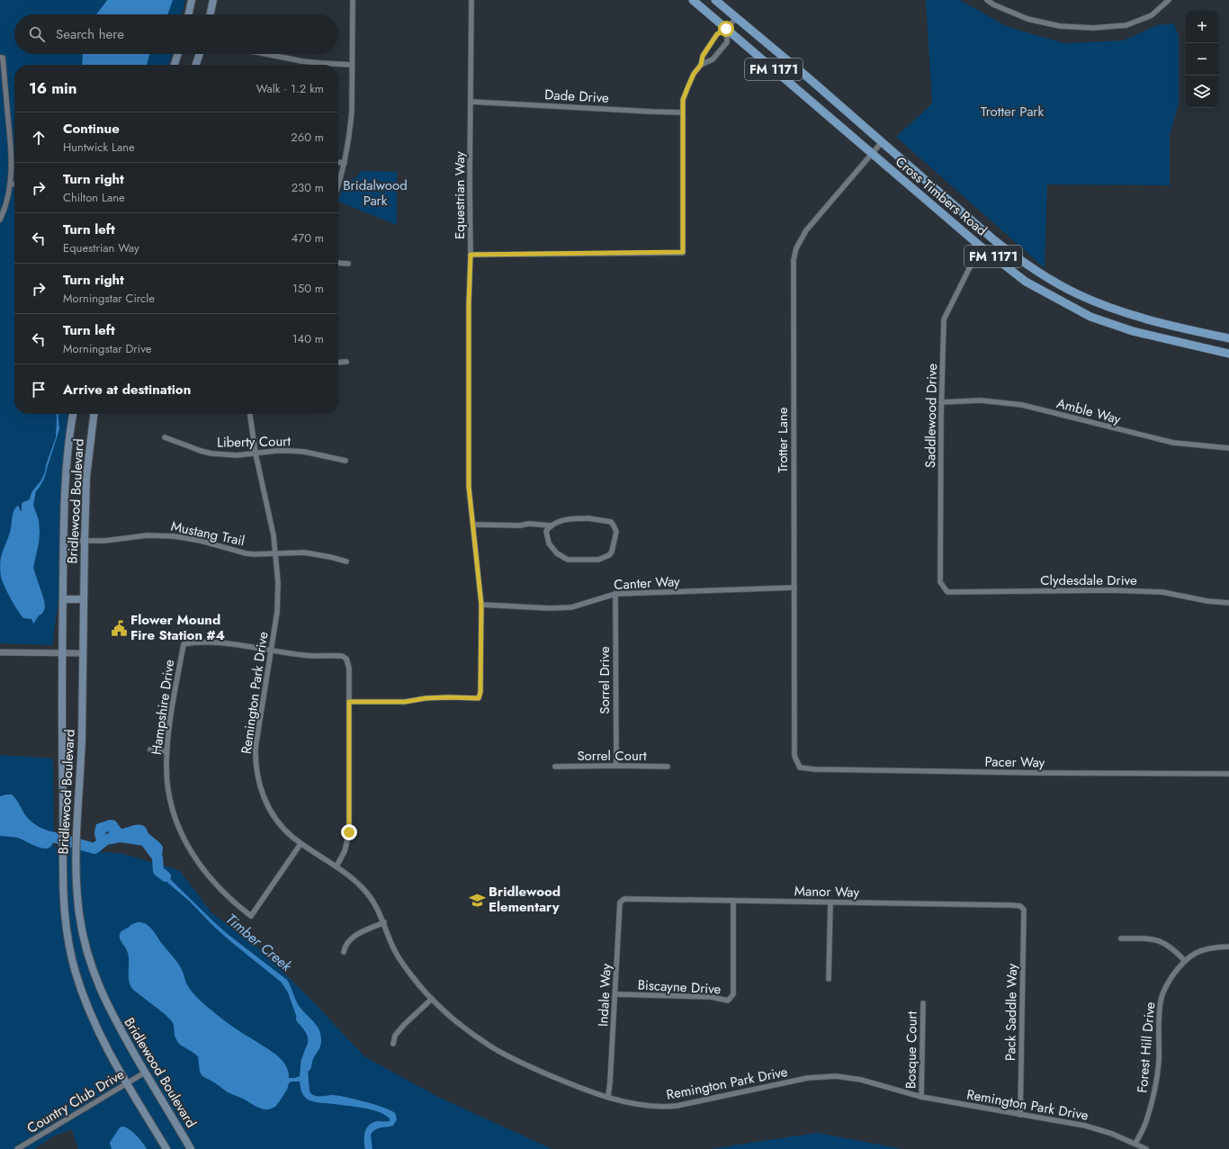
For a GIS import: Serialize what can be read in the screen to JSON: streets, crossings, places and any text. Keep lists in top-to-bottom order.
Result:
{
  "streets": {
    "main road": ["FM 1171", "Cross Timbers Road", "Bridlewood Boulevard"],
    "street": [
      "Dade Drive",
      "Equestrian Way",
      "Amble Way",
      "Saddlewood Drive",
      "Trotter Lane",
      "Liberty Court",
      "Mustang Trail",
      "Clydesdale Drive",
      "Canter Way",
      "Sorrel Drive",
      "Remington Park Drive",
      "Hampshire Drive",
      "Sorrel Court",
      "Pacer Way",
      "Manor Way",
      "Biscayne Drive",
      "Indale Way",
      "Pack Saddle Way",
      "Forest Hill Drive",
      "Bosque Court",
      "Country Club Drive"
    ]
  },
  "crossings": [
    ["Dade Drive", "Equestrian Way"],
    ["Equestrian Way", "Canter Way"],
    ["Cross Timbers Road", "Saddlewood Drive"],
    ["Cross Timbers Road", "Trotter Lane"],
    ["Amble Way", "Saddlewood Drive"],
    ["Saddlewood Drive", "Clydesdale Drive"],
    ["Trotter Lane", "Canter Way"],
    ["Trotter Lane", "Pacer Way"],
    ["Liberty Court", "Remington Park Drive"],
    ["Bridlewood Boulevard", "Mustang Trail"],
    ["Bridlewood Boulevard", "Country Club Drive"],
    ["Mustang Trail", "Remington Park Drive"],
    ["Canter Way", "Sorrel Drive"],
    ["Sorrel Drive", "Sorrel Court"],
    ["Remington Park Drive", "Hampshire Drive"],
    ["Remington Park Drive", "Indale Way"],
    ["Remington Park Drive", "Pack Saddle Way"],
    ["Remington Park Drive", "Forest Hill Drive"],
    ["Remington Park Drive", "Bosque Court"],
    ["Manor Way", "Biscayne Drive"],
    ["Manor Way", "Indale Way"],
    ["Manor Way", "Pack Saddle Way"],
    ["Biscayne Drive", "Indale Way"]
  ],
  "water": ["Timber Creek"],
  "parks": ["Trotter Park", "Bridalwood Park"],
  "places": {
    "public building": ["Flower Mound Fire Station #4"],
    "school or university": ["Bridlewood Elementary"]
  },
  "page": {
    "map_buttons": ["+", "−"],
    "search": "Search here",
    "heading": ["16 min", "Walk · 1.2 km"],
    "list": [
      ["Continue", "Huntwick Lane", "260 m"],
      ["Turn right", "Chilton Lane", "230 m"],
      ["Turn left", "Equestrian Way", "470 m"],
      ["Turn right", "Morningstar Circle", "150 m"],
      ["Turn left", "Morningstar Drive", "140 m"],
      "Arrive at destination"
    ]
  }
}
